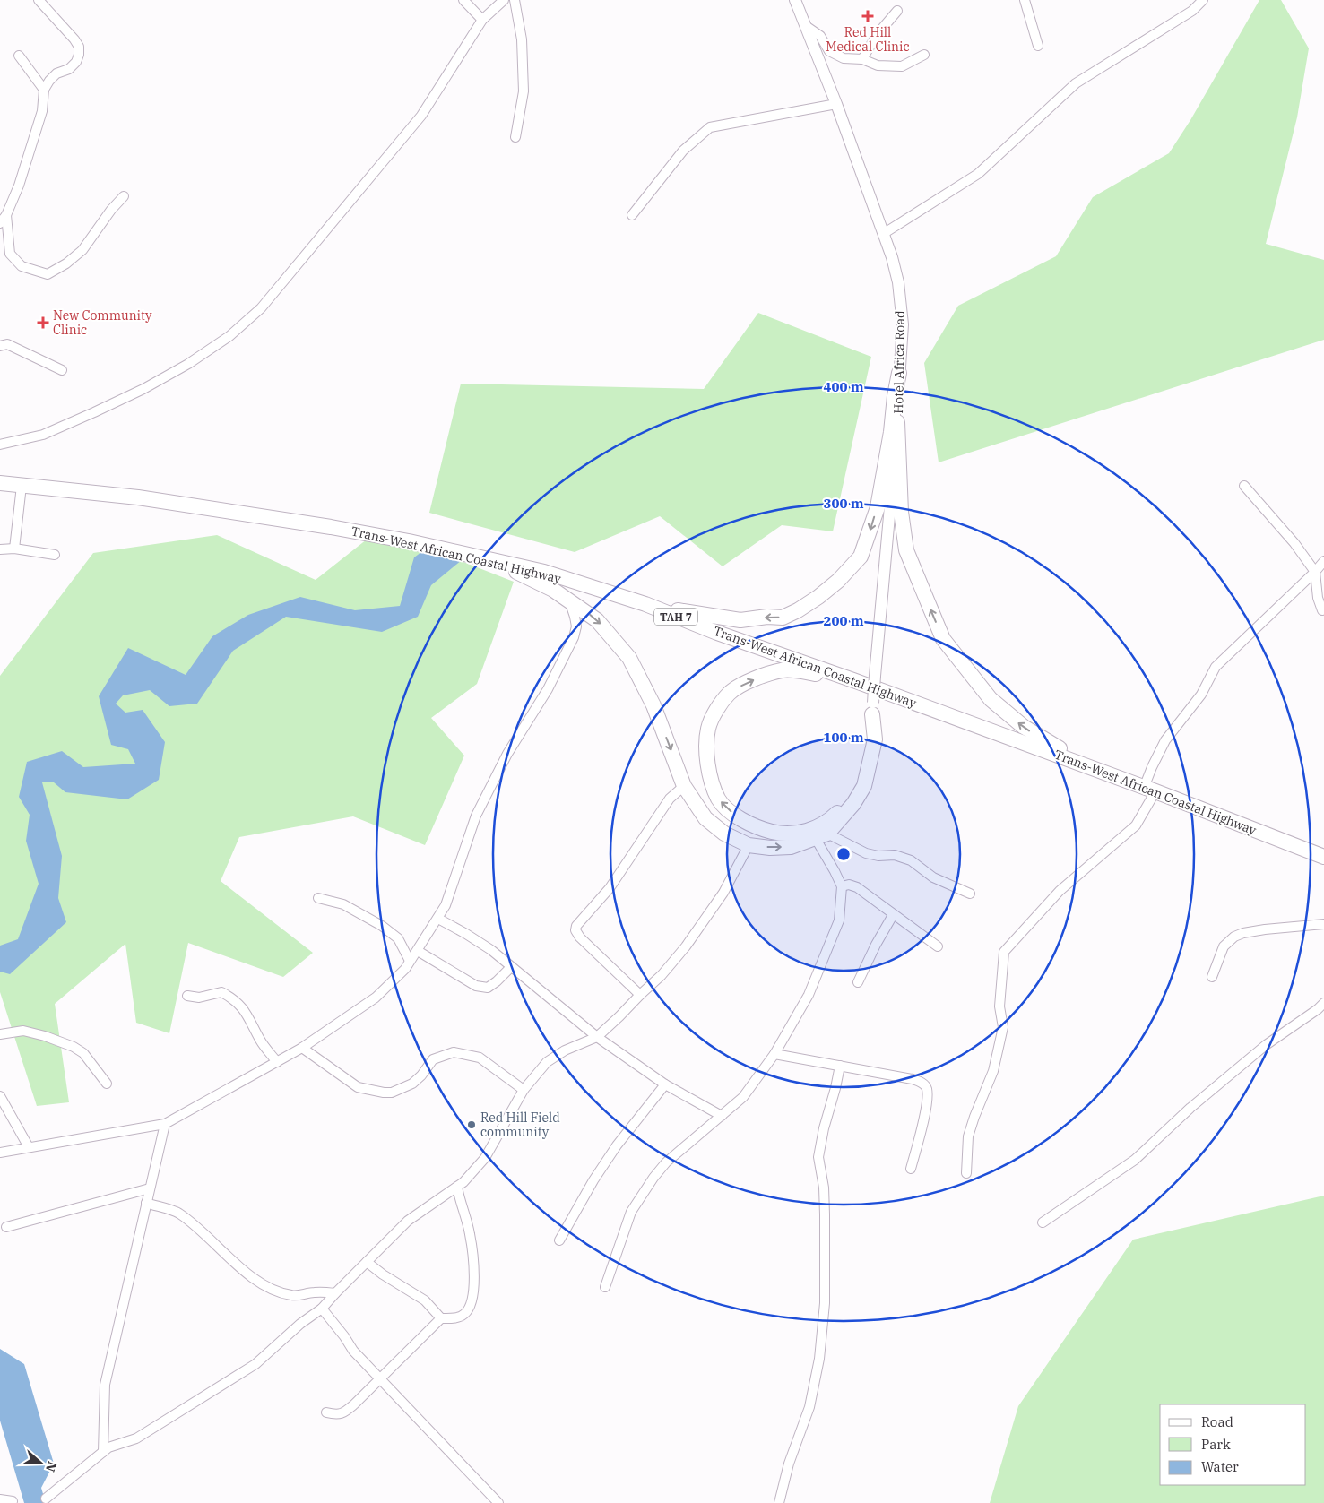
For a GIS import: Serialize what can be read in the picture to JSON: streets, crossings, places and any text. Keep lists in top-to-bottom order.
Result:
{
  "streets": {
    "highway": ["Trans-West African Coastal Highway", "TAH 7"],
    "street": ["Hotel Africa Road"]
  },
  "places": {
    "health": ["Red Hill Medical Clinic", "New Community Clinic"],
    "other": ["Red Hill Field community"]
  },
  "legend": ["Road", "Park", "Water"],
  "north": "right",
  "rings": [
    "400 m",
    "300 m",
    "200 m",
    "100 m"
  ]
}
